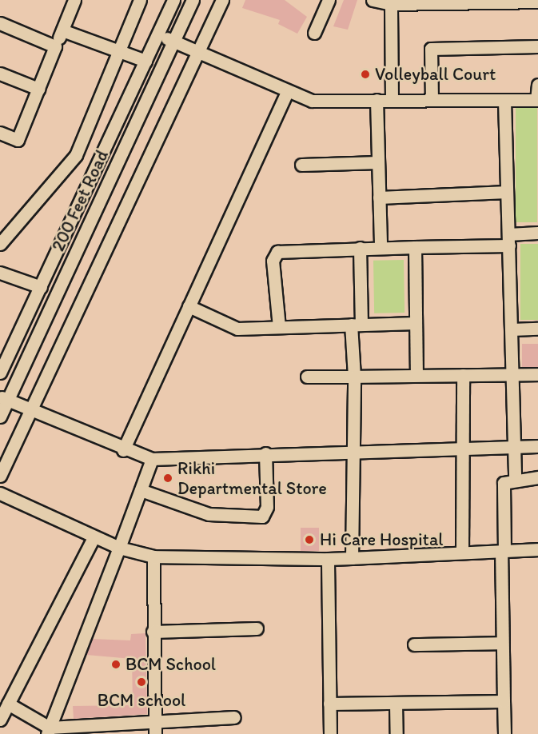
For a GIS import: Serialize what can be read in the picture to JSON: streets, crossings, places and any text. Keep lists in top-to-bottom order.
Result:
{
  "streets": {
    "street": ["200 Feet Road"]
  },
  "places": [
    "Volleyball Court",
    "Rikhi Departmental Store",
    "Hi Care Hospital",
    "BCM School",
    "BCM school"
  ]
}
